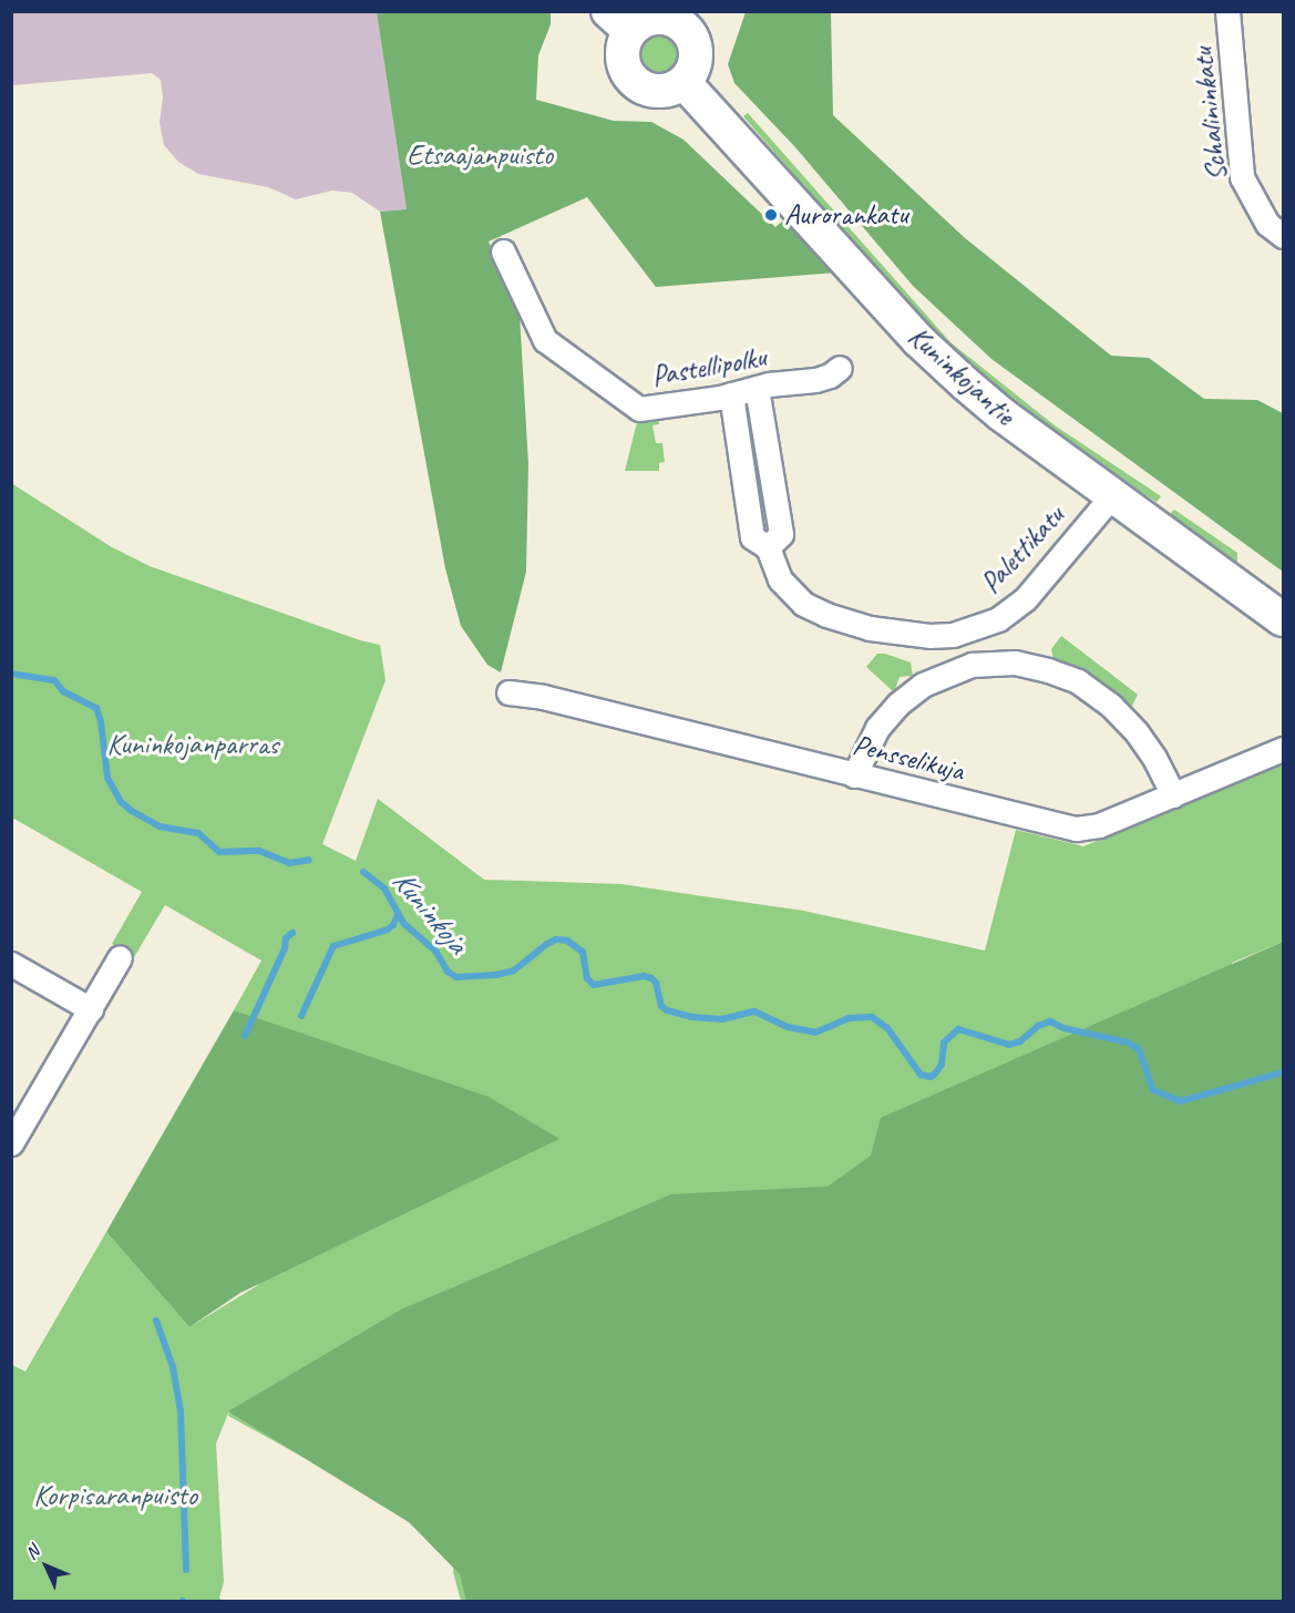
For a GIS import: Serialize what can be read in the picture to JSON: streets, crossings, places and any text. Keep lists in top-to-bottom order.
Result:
{
  "streets": {
    "main road": ["Kuninkojantie"],
    "street": [
      "Schalininkatu",
      "Pastellipolku",
      "Palettikatu",
      "Pensselikuja"
    ]
  },
  "crossings": [
    ["Pastellipolku", "Palettikatu"],
    ["Kuninkojantie", "Palettikatu"]
  ],
  "water": ["Kuninkoja"],
  "parks": ["Etsaajanpuisto", "Kuninkojanparras", "Korpisaranpuisto"],
  "places": ["Aurorankatu"],
  "north": "top left"
}
